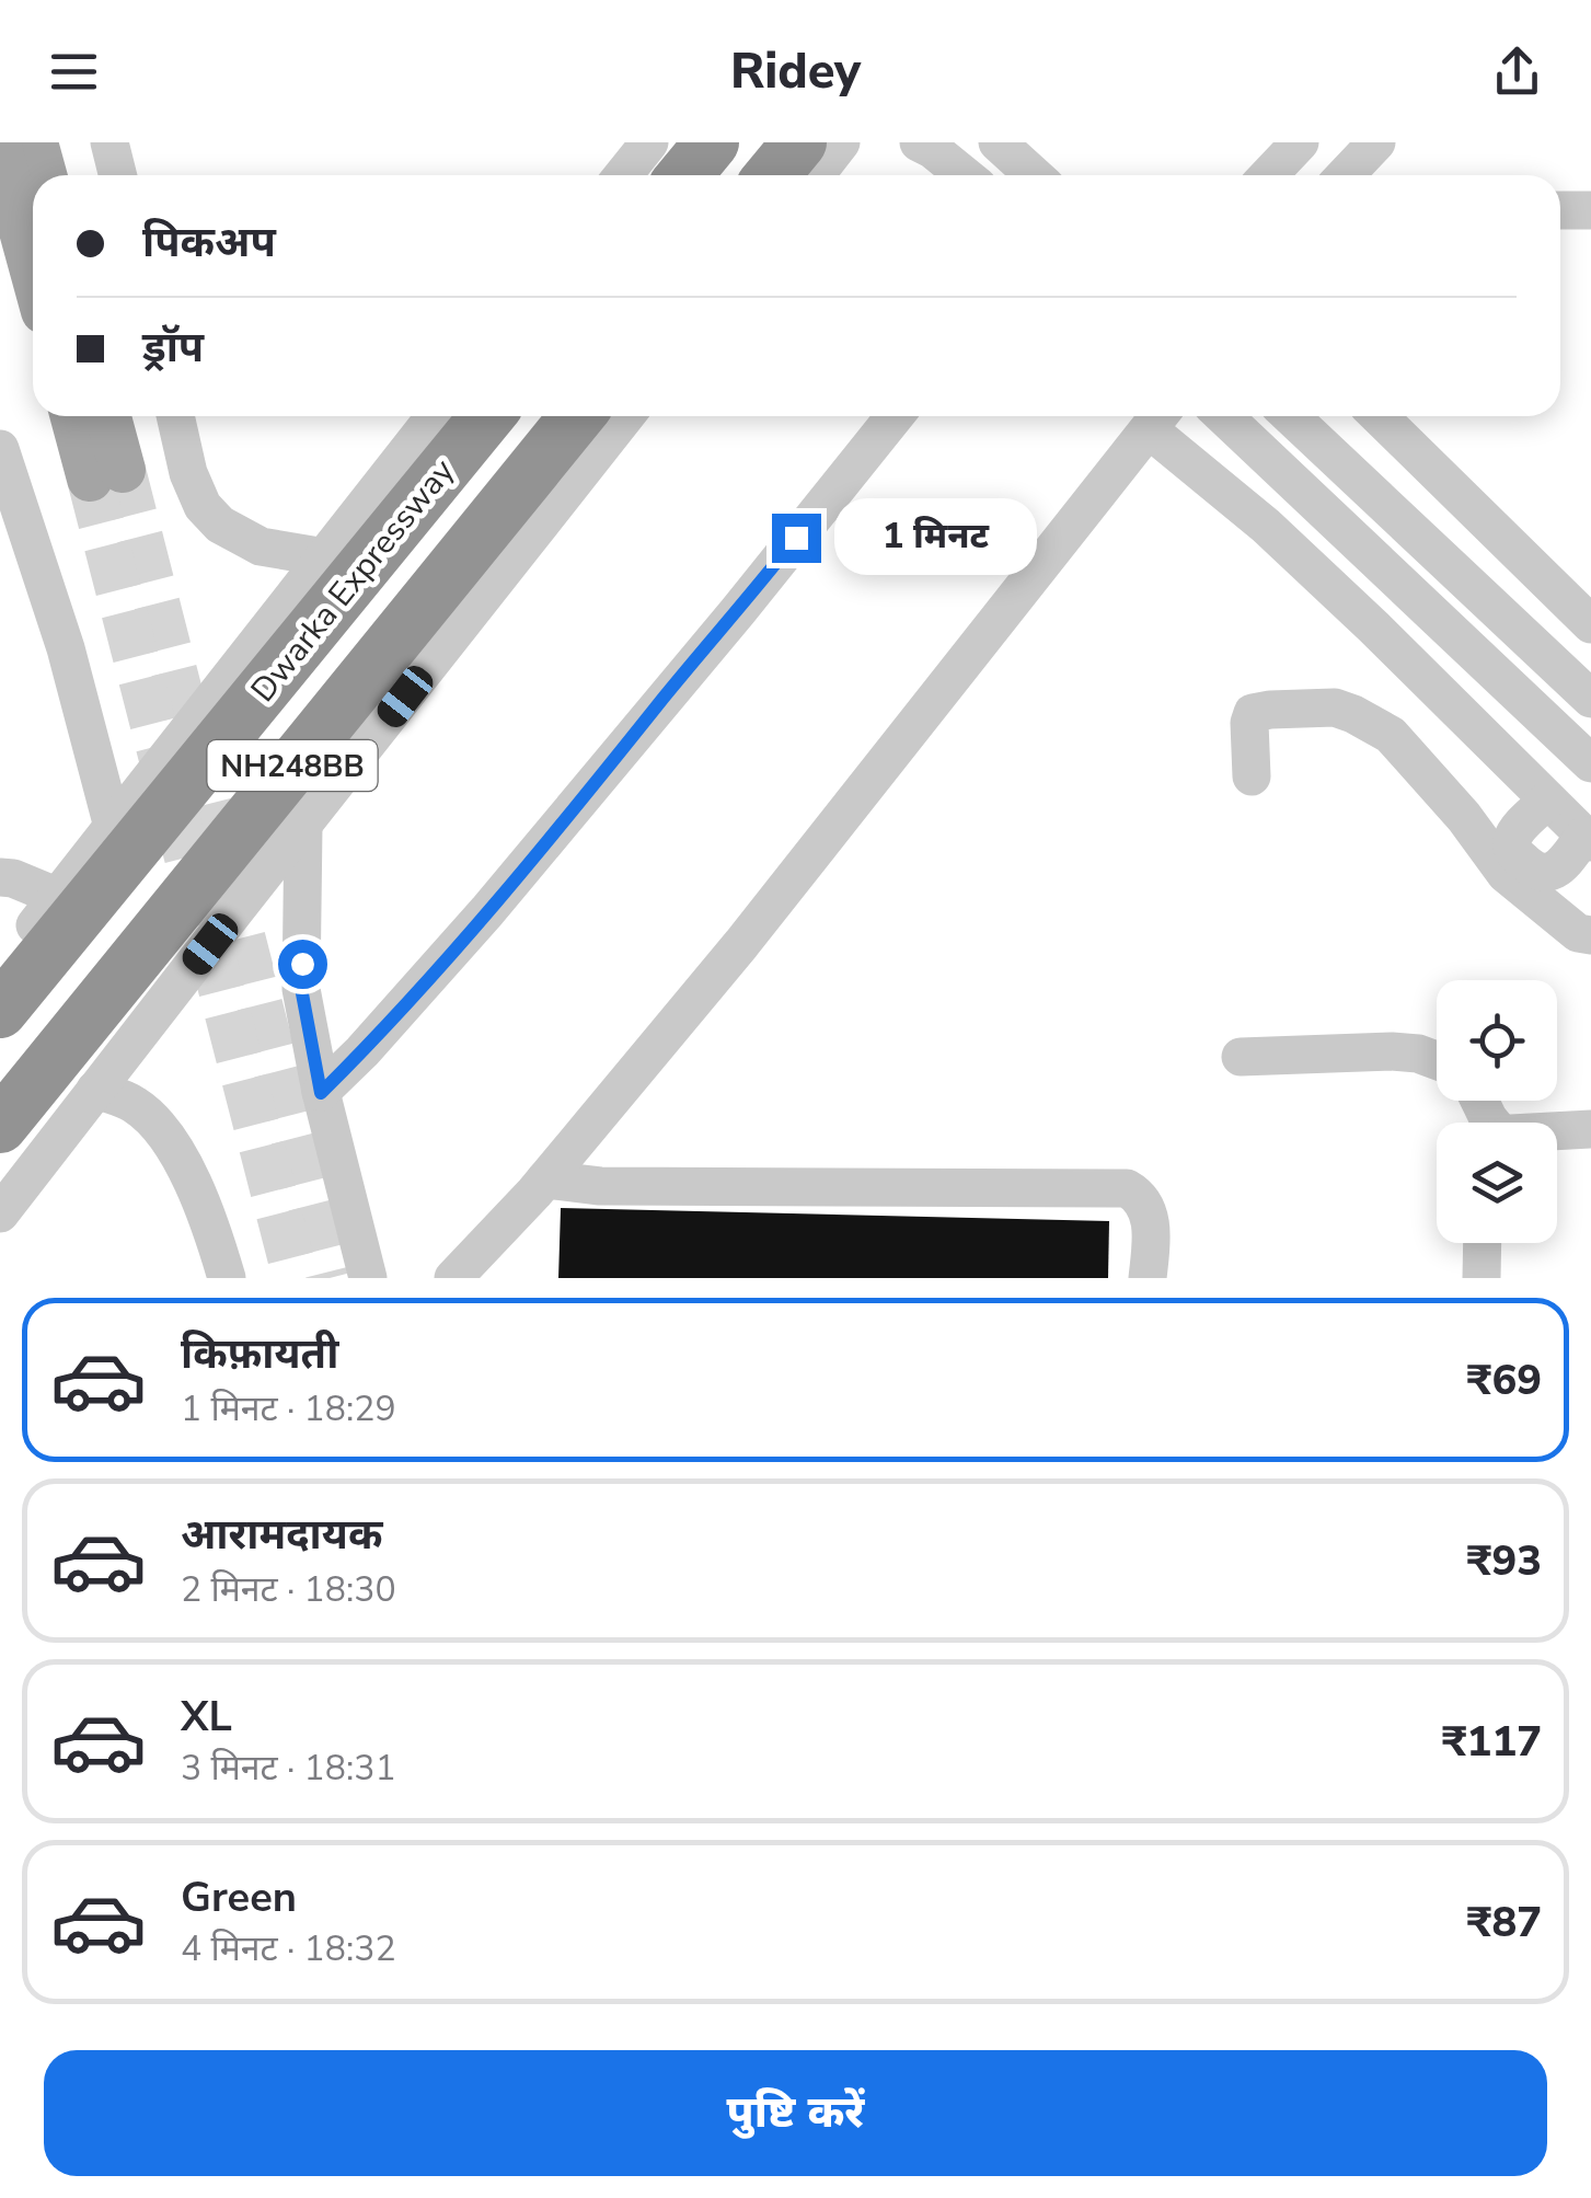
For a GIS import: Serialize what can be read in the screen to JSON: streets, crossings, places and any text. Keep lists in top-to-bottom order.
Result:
{
  "streets": {
    "highway": ["Dwarka Expressway", "NH248BB"]
  },
  "page": {
    "header": "Ridey",
    "banner": ["पिकअप", "ड्रॉप"],
    "bubble": "1 मिनट",
    "list": [
      {
        "name": "किफ़ायती",
        "note": "1 मिनट · 18:29",
        "value": "₹69"
      },
      {
        "name": "आरामदायक",
        "note": "2 मिनट · 18:30",
        "value": "₹93"
      },
      {
        "name": "XL",
        "note": "3 मिनट · 18:31",
        "value": "₹117"
      },
      {
        "name": "Green",
        "note": "4 मिनट · 18:32",
        "value": "₹87"
      }
    ],
    "buttons": "पुष्टि करें"
  }
}
